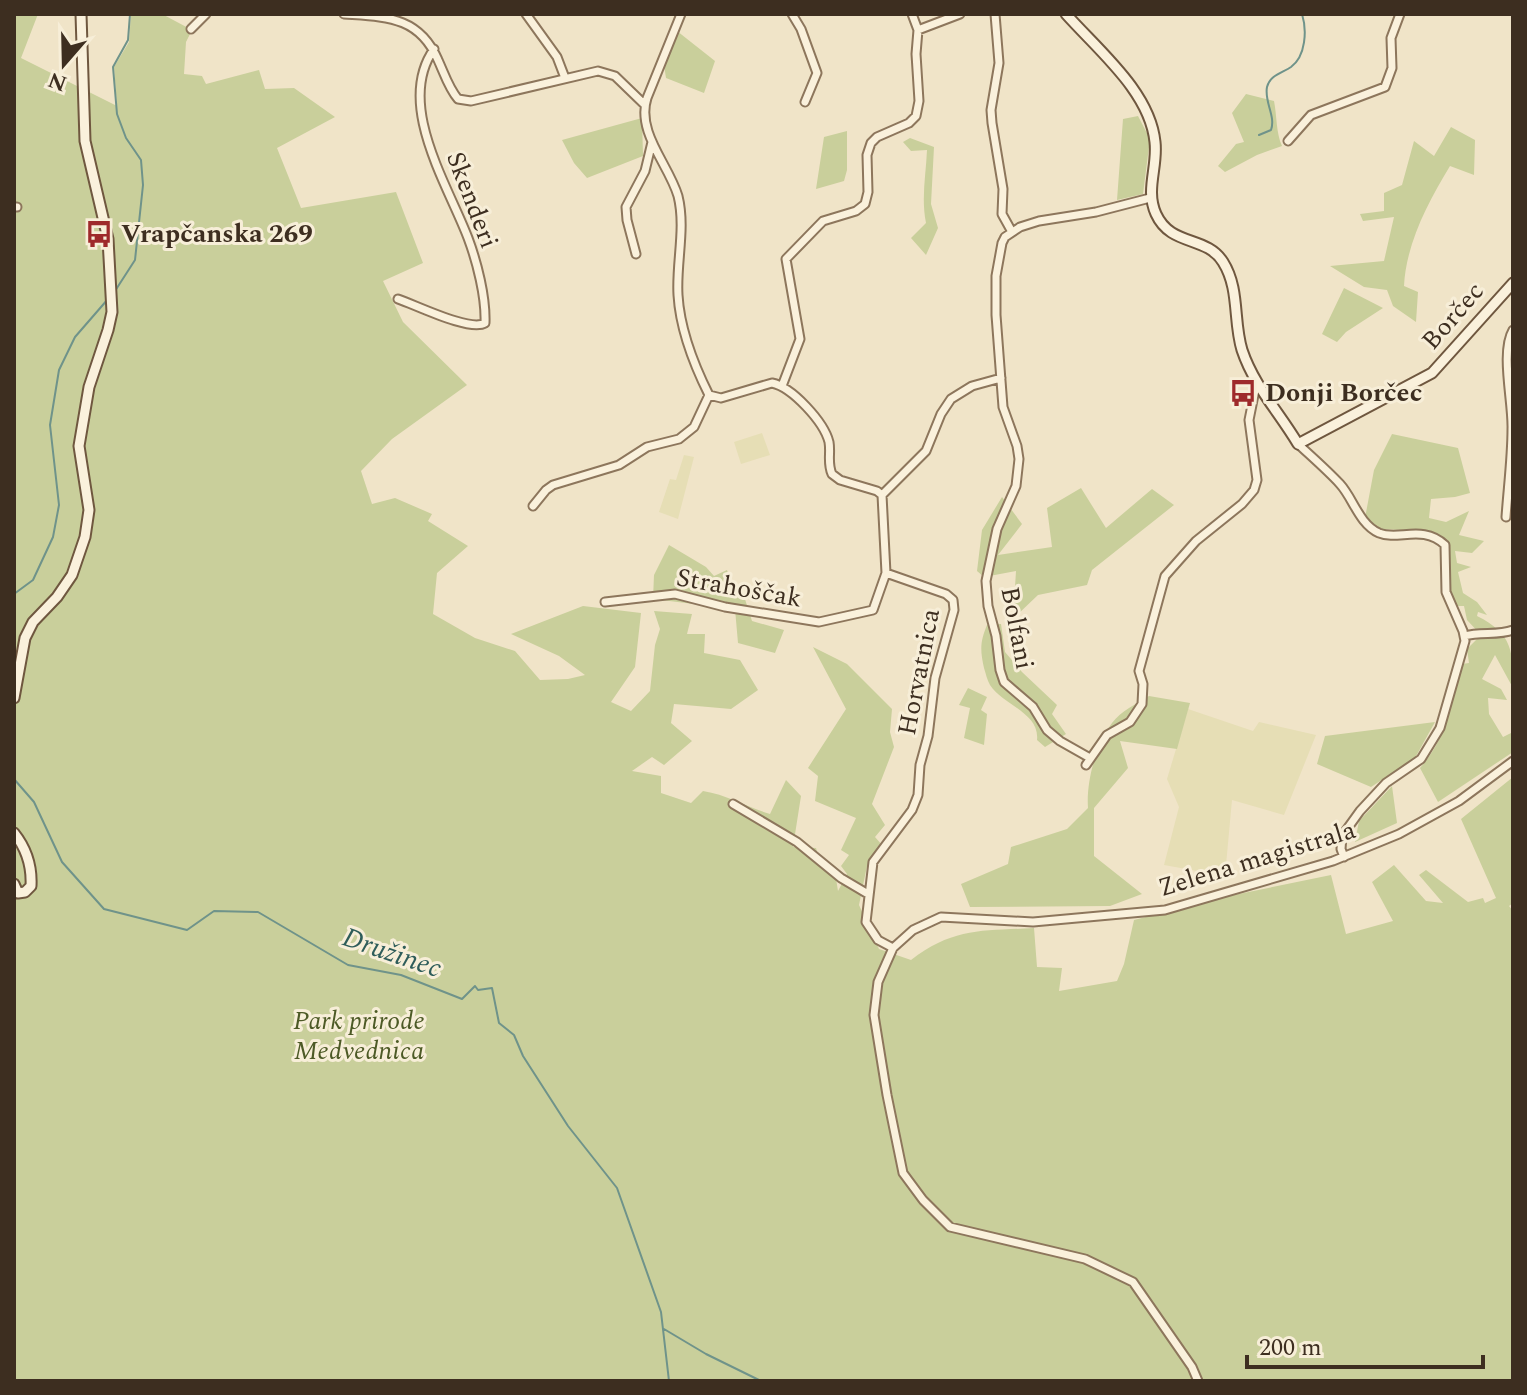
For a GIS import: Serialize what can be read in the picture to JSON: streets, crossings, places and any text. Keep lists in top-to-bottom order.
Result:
{
  "streets": {
    "street": [
      "Skenderi",
      "Borčec",
      "Strahoščak",
      "Bolfani",
      "Horvatnica",
      "Zelena magistrala"
    ]
  },
  "crossings": [
    ["Strahoščak", "Horvatnica"],
    ["Horvatnica", "Zelena magistrala"]
  ],
  "water": ["Družinec"],
  "parks": ["Park prirode Medvednica"],
  "places": {
    "bus stop": ["Vrapčanska 269", "Donji Borčec"]
  },
  "scale_bar": "200 m",
  "north": "bottom"
}
